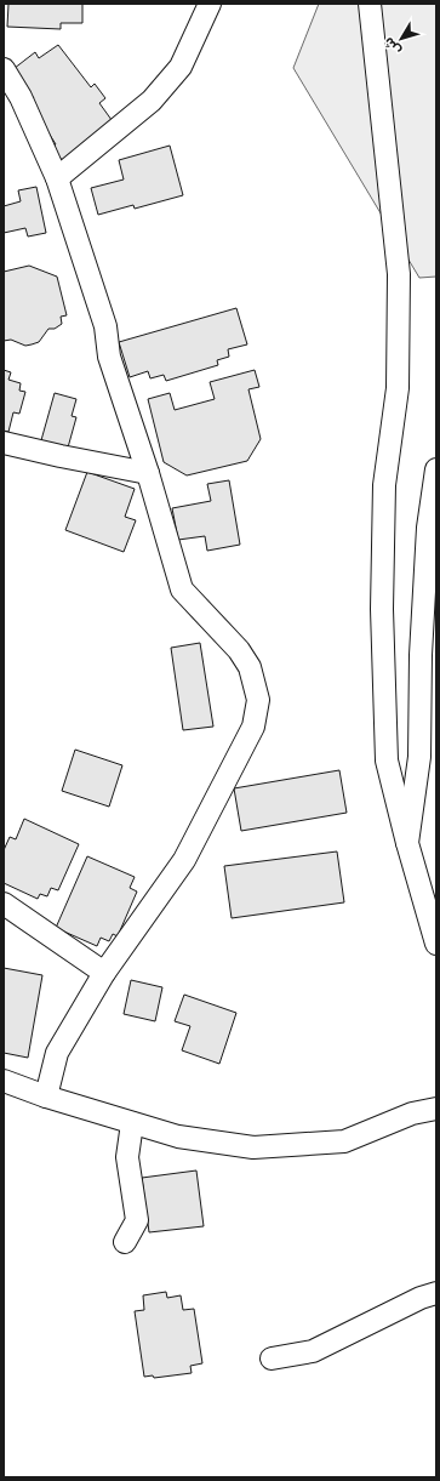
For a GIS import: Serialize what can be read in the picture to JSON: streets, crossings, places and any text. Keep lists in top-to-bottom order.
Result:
{
  "north": "bottom left"
}
